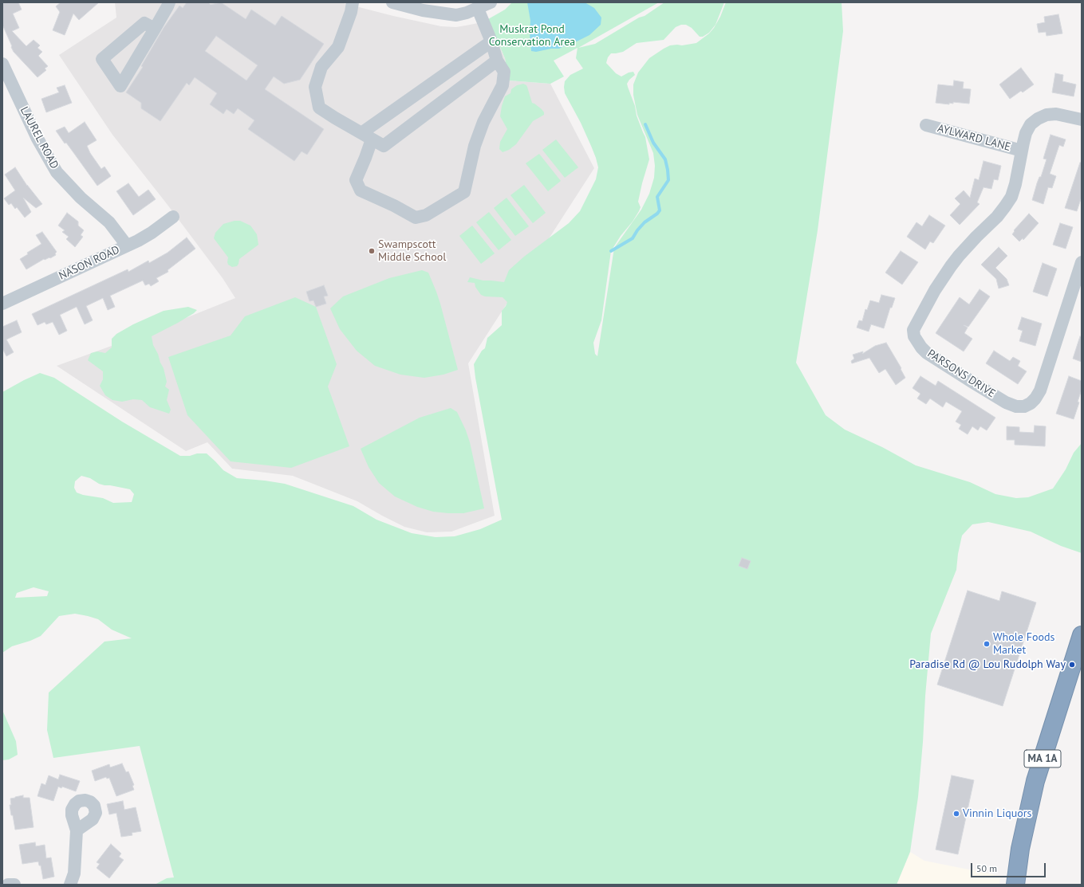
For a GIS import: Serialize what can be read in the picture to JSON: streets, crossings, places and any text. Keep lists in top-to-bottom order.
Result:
{
  "streets": {
    "highway": ["MA 1A"],
    "street": [
      "LAUREL ROAD",
      "AYLWARD LANE",
      "NASON ROAD",
      "PARSONS DRIVE"
    ]
  },
  "crossings": [
    ["LAUREL ROAD", "NASON ROAD"],
    ["AYLWARD LANE", "PARSONS DRIVE"]
  ],
  "parks": ["Muskrat Pond Conservation Area"],
  "places": [
    "Swampscott Middle School",
    "Whole Foods Market",
    "Paradise Rd @ Lou Rudolph Way",
    "Vinnin Liquors"
  ],
  "scale_bar": "50 m"
}
